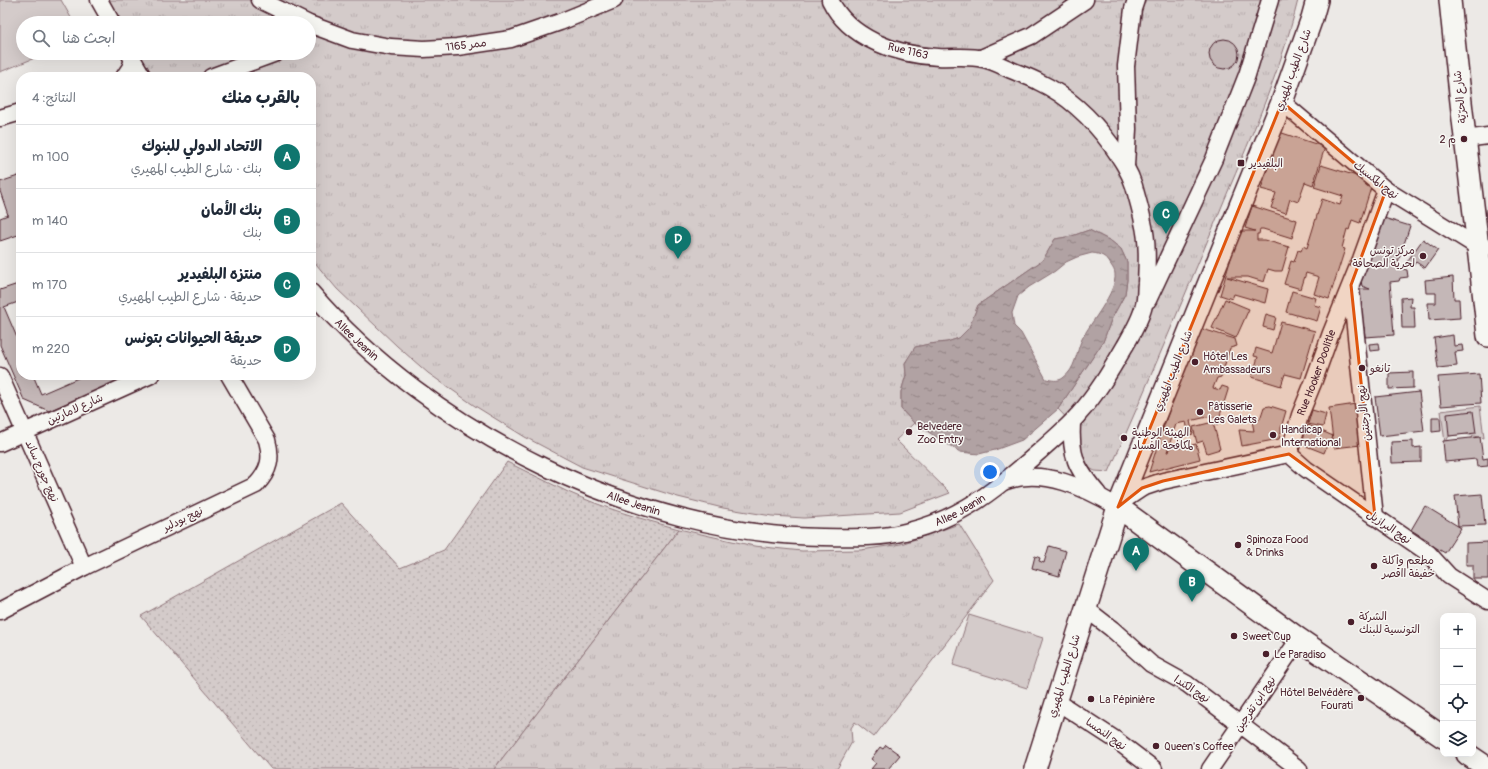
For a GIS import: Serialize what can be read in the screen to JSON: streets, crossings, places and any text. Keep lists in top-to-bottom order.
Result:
{
  "streets": {
    "main road": ["شارع الطيب المهيري", "شارع الحرّيّة"],
    "street": [
      "ممر 1165",
      "Rue 1163",
      "نهج المكسيك",
      "Allee Jeanin",
      "Rue Hooker Doolitle",
      "شارع لامارتين",
      "نهج الأرجنتين",
      "نهج جورج ساند",
      "نهج بودلير",
      "نهج البرازيل",
      "نهج الكندا",
      "نهج ابن تفرجين",
      "نهج النمسا"
    ]
  },
  "crossings": [
    ["شارع الطيب المهيري", "نهج المكسيك"],
    ["شارع الطيب المهيري", "نهج الكندا"],
    ["شارع الطيب المهيري", "نهج النمسا"],
    ["شارع الحرّيّة", "نهج المكسيك"],
    ["نهج المكسيك", "Rue Hooker Doolitle"],
    ["Rue Hooker Doolitle", "نهج الأرجنتين"],
    ["Rue Hooker Doolitle", "نهج البرازيل"],
    ["شارع لامارتين", "نهج جورج ساند"],
    ["نهج الأرجنتين", "نهج البرازيل"],
    ["نهج جورج ساند", "نهج بودلير"],
    ["نهج الكندا", "نهج ابن تفرجين"]
  ],
  "places": {
    "other": [
      "2 م",
      "مركز تونس لحرية الصحافة",
      "Hôtel Les Ambassadeurs",
      "تانغو",
      "Pâtisserie Les Galets",
      "Belvedere Zoo Entry",
      "Handicap International",
      "الهيئة الوطنية لمكافحة الفساد",
      "Spinoza Food & Drinks",
      "مطعم وأكلة خفيفة ااقصر",
      "الشركة التونسية للبنك",
      "Sweet Cup",
      "Le Paradiso",
      "Hôtel Belvédère Fourati",
      "La Pépinière",
      "Queen's Coffee"
    ],
    "transit": ["البلفيدير"]
  },
  "page": {
    "search": "ابحث هنا",
    "heading": ["بالقرب منك", "النتائج: 4"],
    "list": [
      {
        "mark": "A",
        "name": "الاتحاد الدولي للبنوك",
        "note": "بنك · شارع الطيب المهيري",
        "value": "100 m"
      },
      {
        "mark": "B",
        "name": "بنك الأمان",
        "note": "بنك",
        "value": "140 m"
      },
      {
        "mark": "C",
        "name": "منتزه البلفيدير",
        "note": "حديقة · شارع الطيب المهيري",
        "value": "170 m"
      },
      {
        "mark": "D",
        "name": "حديقة الحيوانات بتونس",
        "note": "حديقة",
        "value": "220 m"
      }
    ],
    "pins": [
      "C",
      "D",
      "A",
      "B"
    ],
    "map_buttons": ["+", "−"]
  }
}
